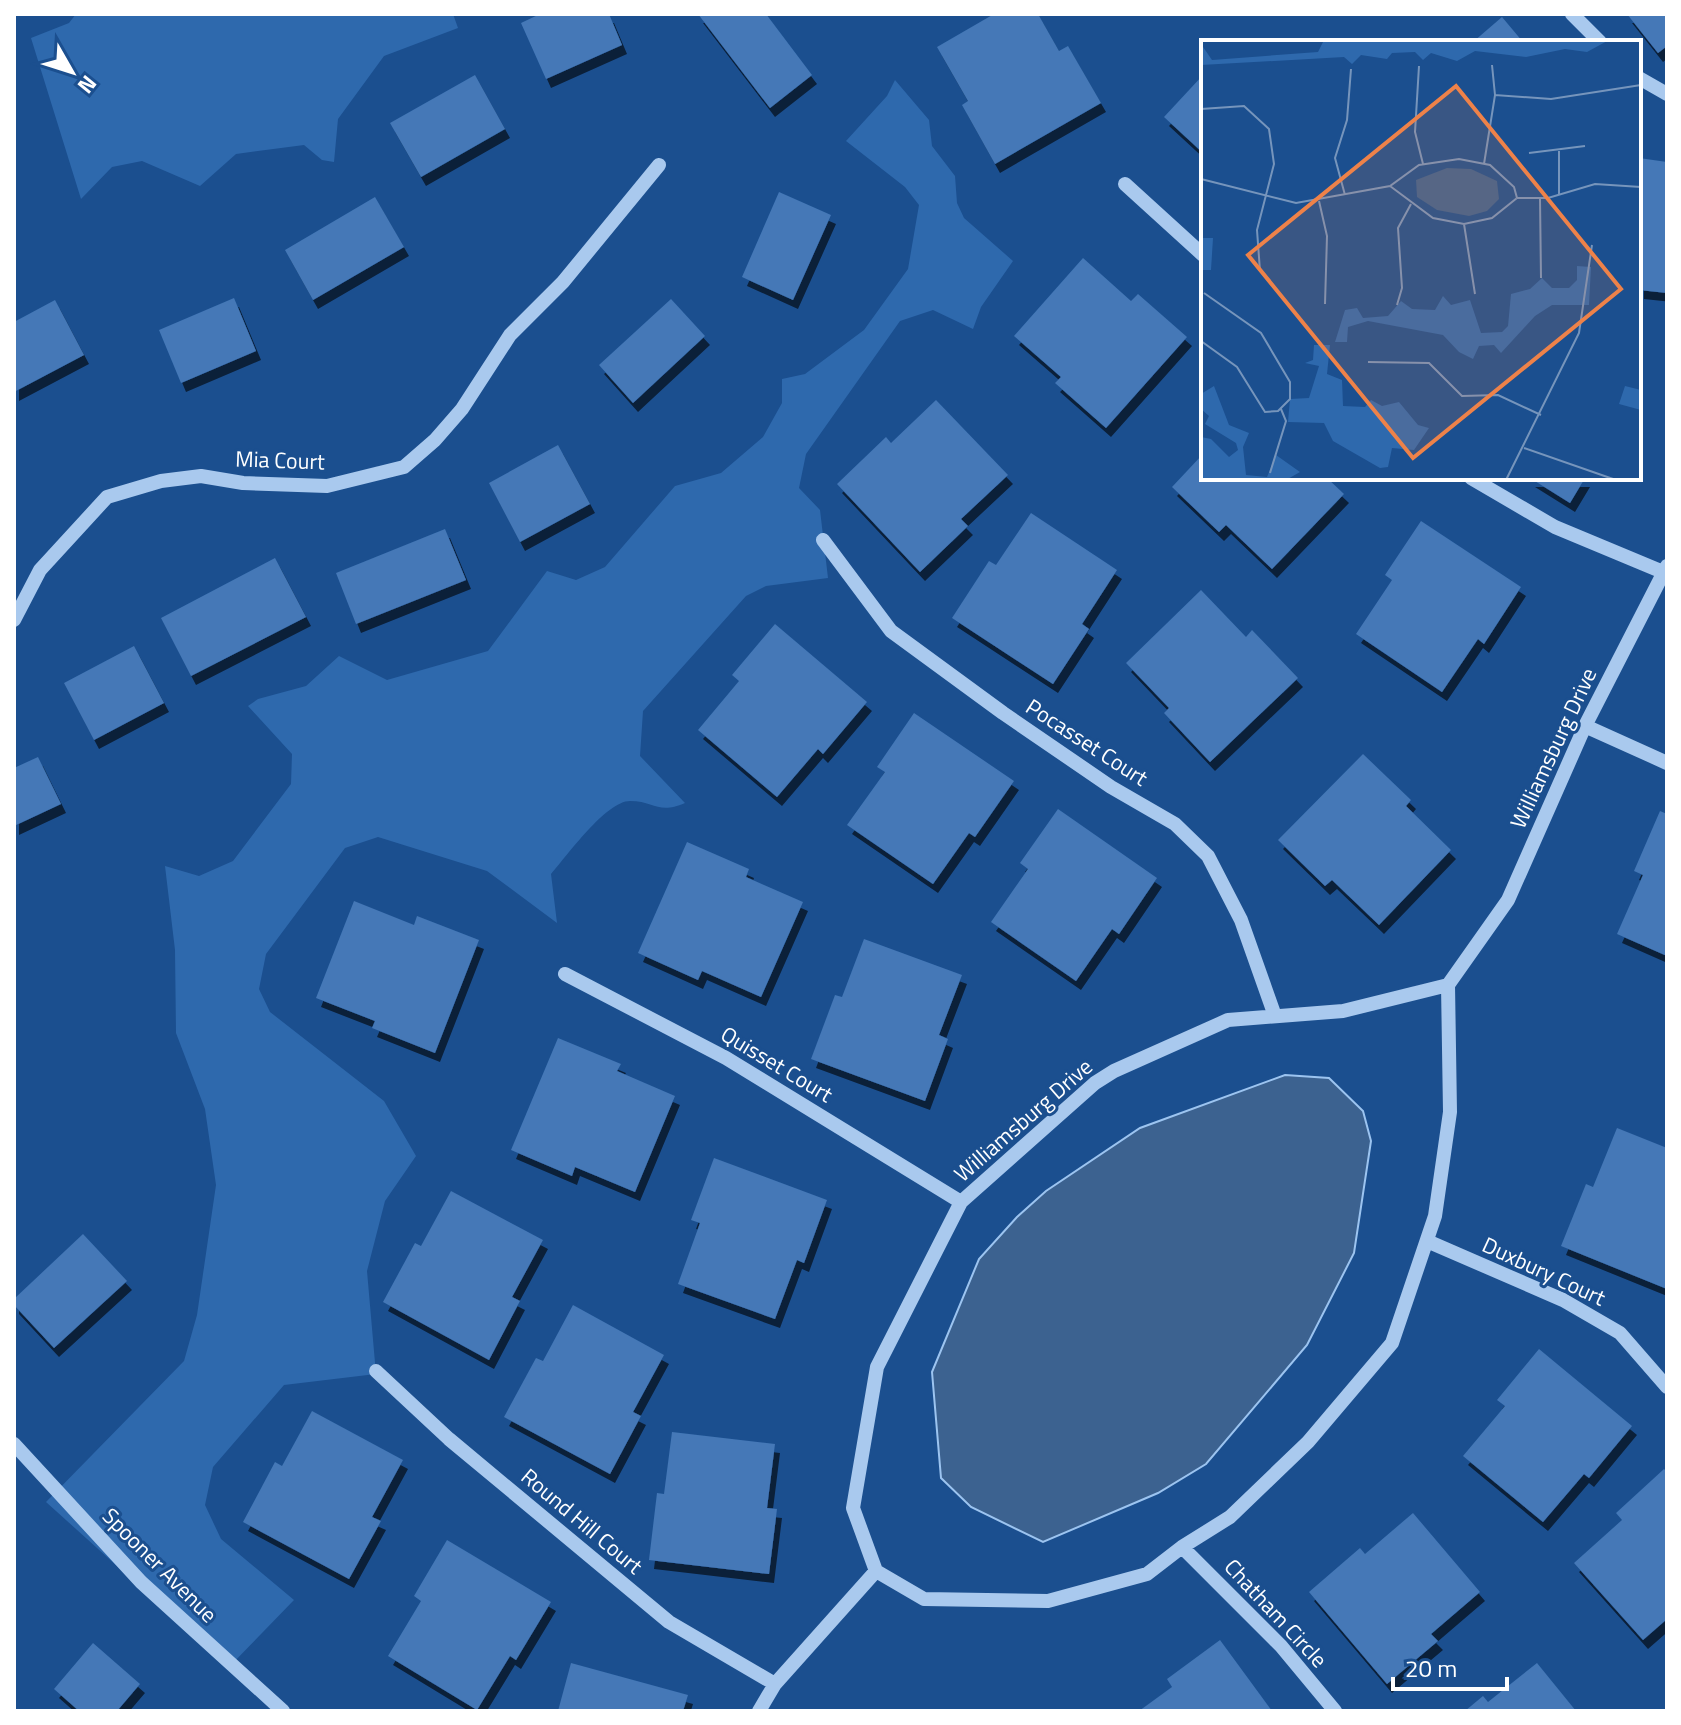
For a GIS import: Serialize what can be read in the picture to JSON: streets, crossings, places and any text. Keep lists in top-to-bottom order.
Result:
{
  "streets": {
    "street": [
      "Mia Court",
      "Pocasset Court",
      "Williamsburg Drive",
      "Quisset Court",
      "Duxbury Court",
      "Round Hill Court",
      "Spooner Avenue",
      "Chatham Circle"
    ]
  },
  "crossings": [
    ["Pocasset Court", "Williamsburg Drive"],
    ["Williamsburg Drive", "Quisset Court"]
  ],
  "scale_bar": "20 m",
  "north": "bottom right"
}
